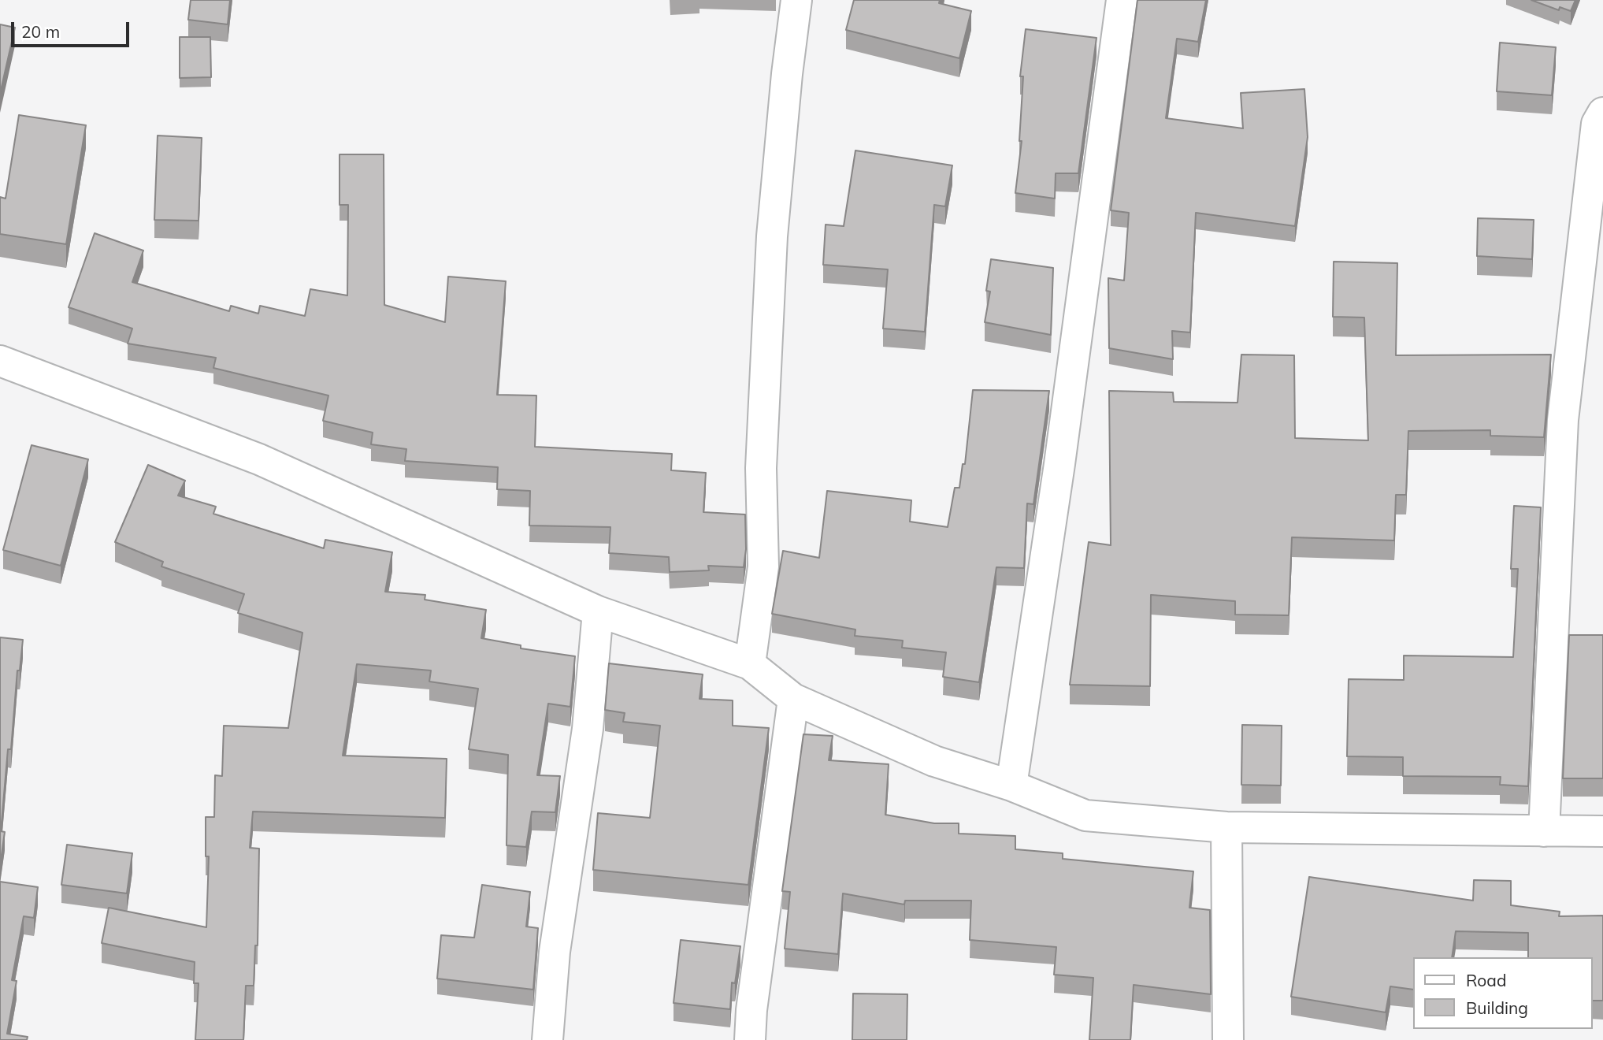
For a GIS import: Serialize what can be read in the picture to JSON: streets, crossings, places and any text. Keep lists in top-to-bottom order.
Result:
{
  "legend": ["Road", "Building"],
  "scale_bar": "20 m"
}
